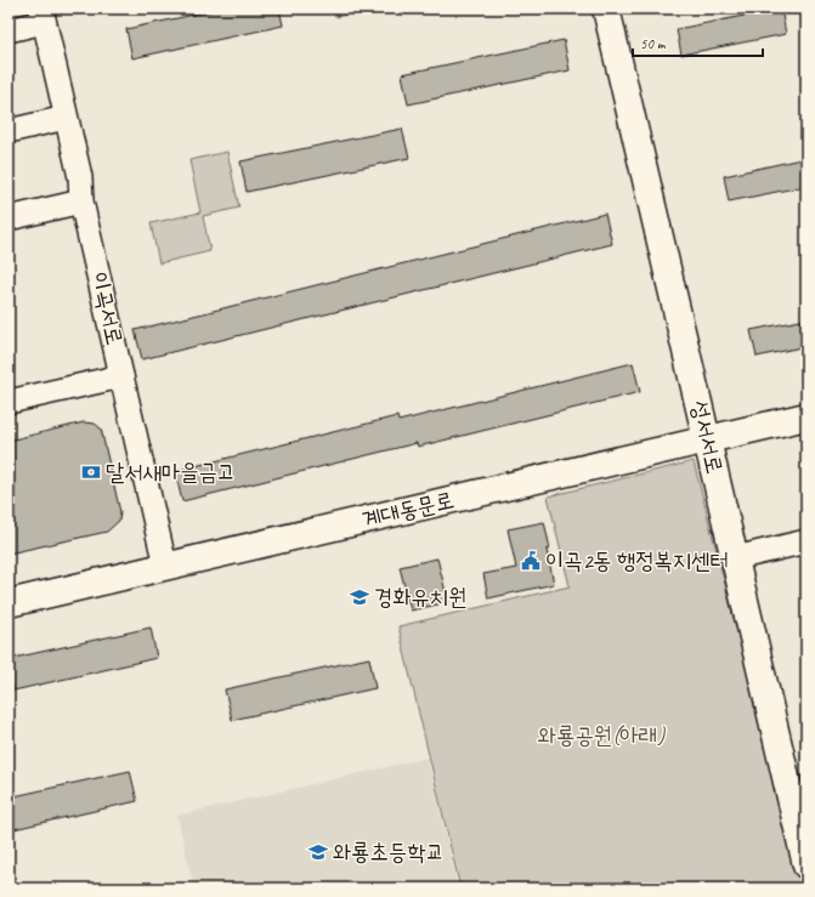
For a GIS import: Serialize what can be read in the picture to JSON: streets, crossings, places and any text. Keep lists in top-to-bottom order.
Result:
{
  "streets": {
    "main road": ["성서서로", "계대동문로"],
    "street": ["이곡서로"]
  },
  "crossings": [
    ["성서서로", "계대동문로"]
  ],
  "parks": ["와룡공원(아래)"],
  "places": {
    "bank": ["달서새마을금고"],
    "public building": ["이곡2동 행정복지센터"],
    "school or university": ["경화유치원", "와룡초등학교"]
  },
  "scale_bar": "50 m"
}
